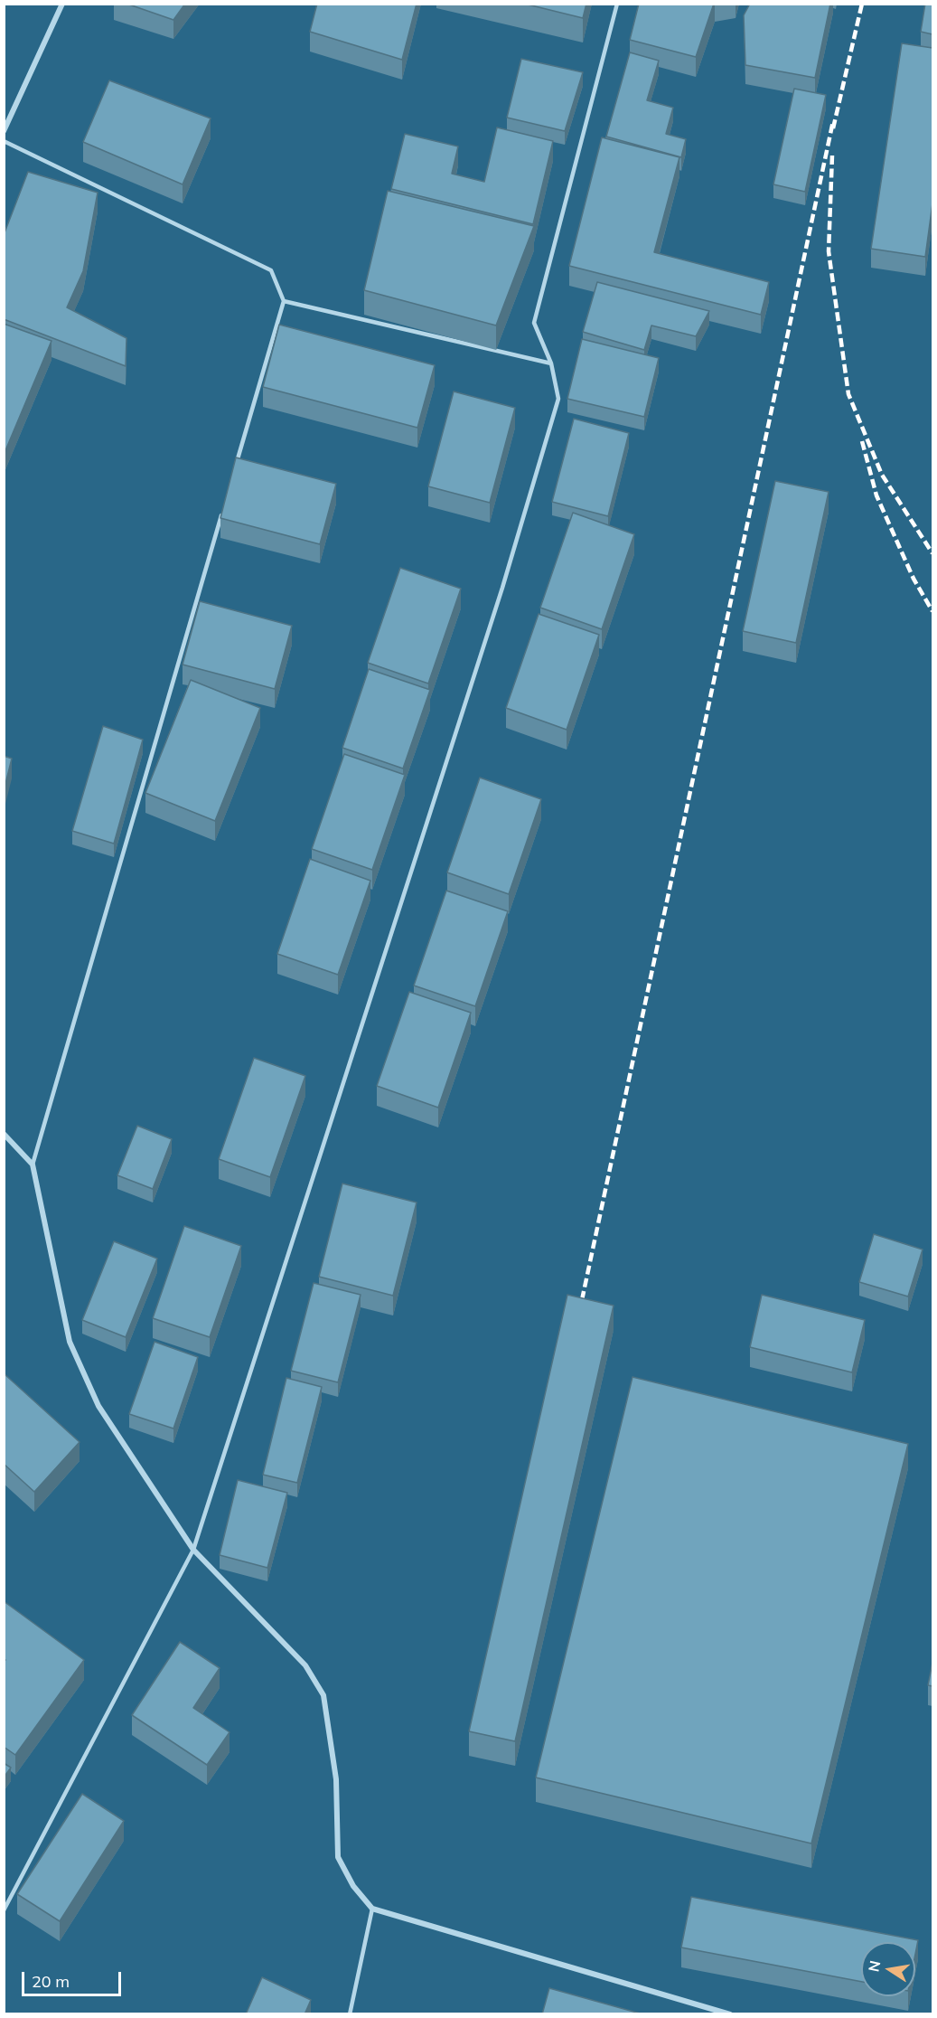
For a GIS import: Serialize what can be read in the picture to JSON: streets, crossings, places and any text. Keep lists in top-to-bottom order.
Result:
{
  "scale_bar": "20 m",
  "north": "left"
}
